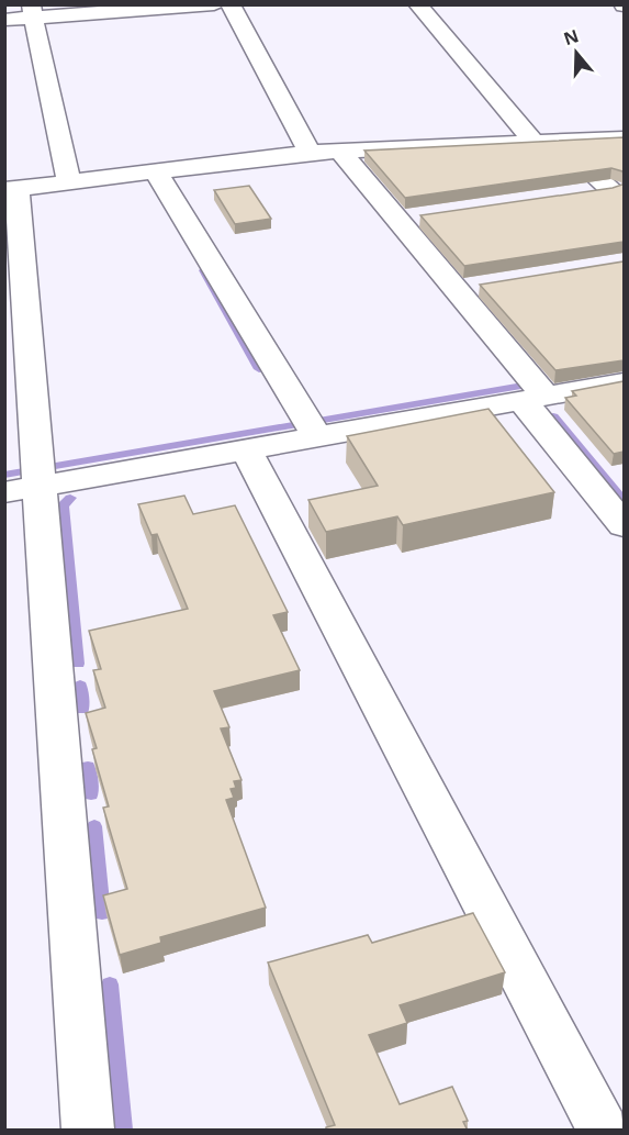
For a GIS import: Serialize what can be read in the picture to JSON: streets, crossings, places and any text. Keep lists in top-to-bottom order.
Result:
{
  "north": "top"
}
